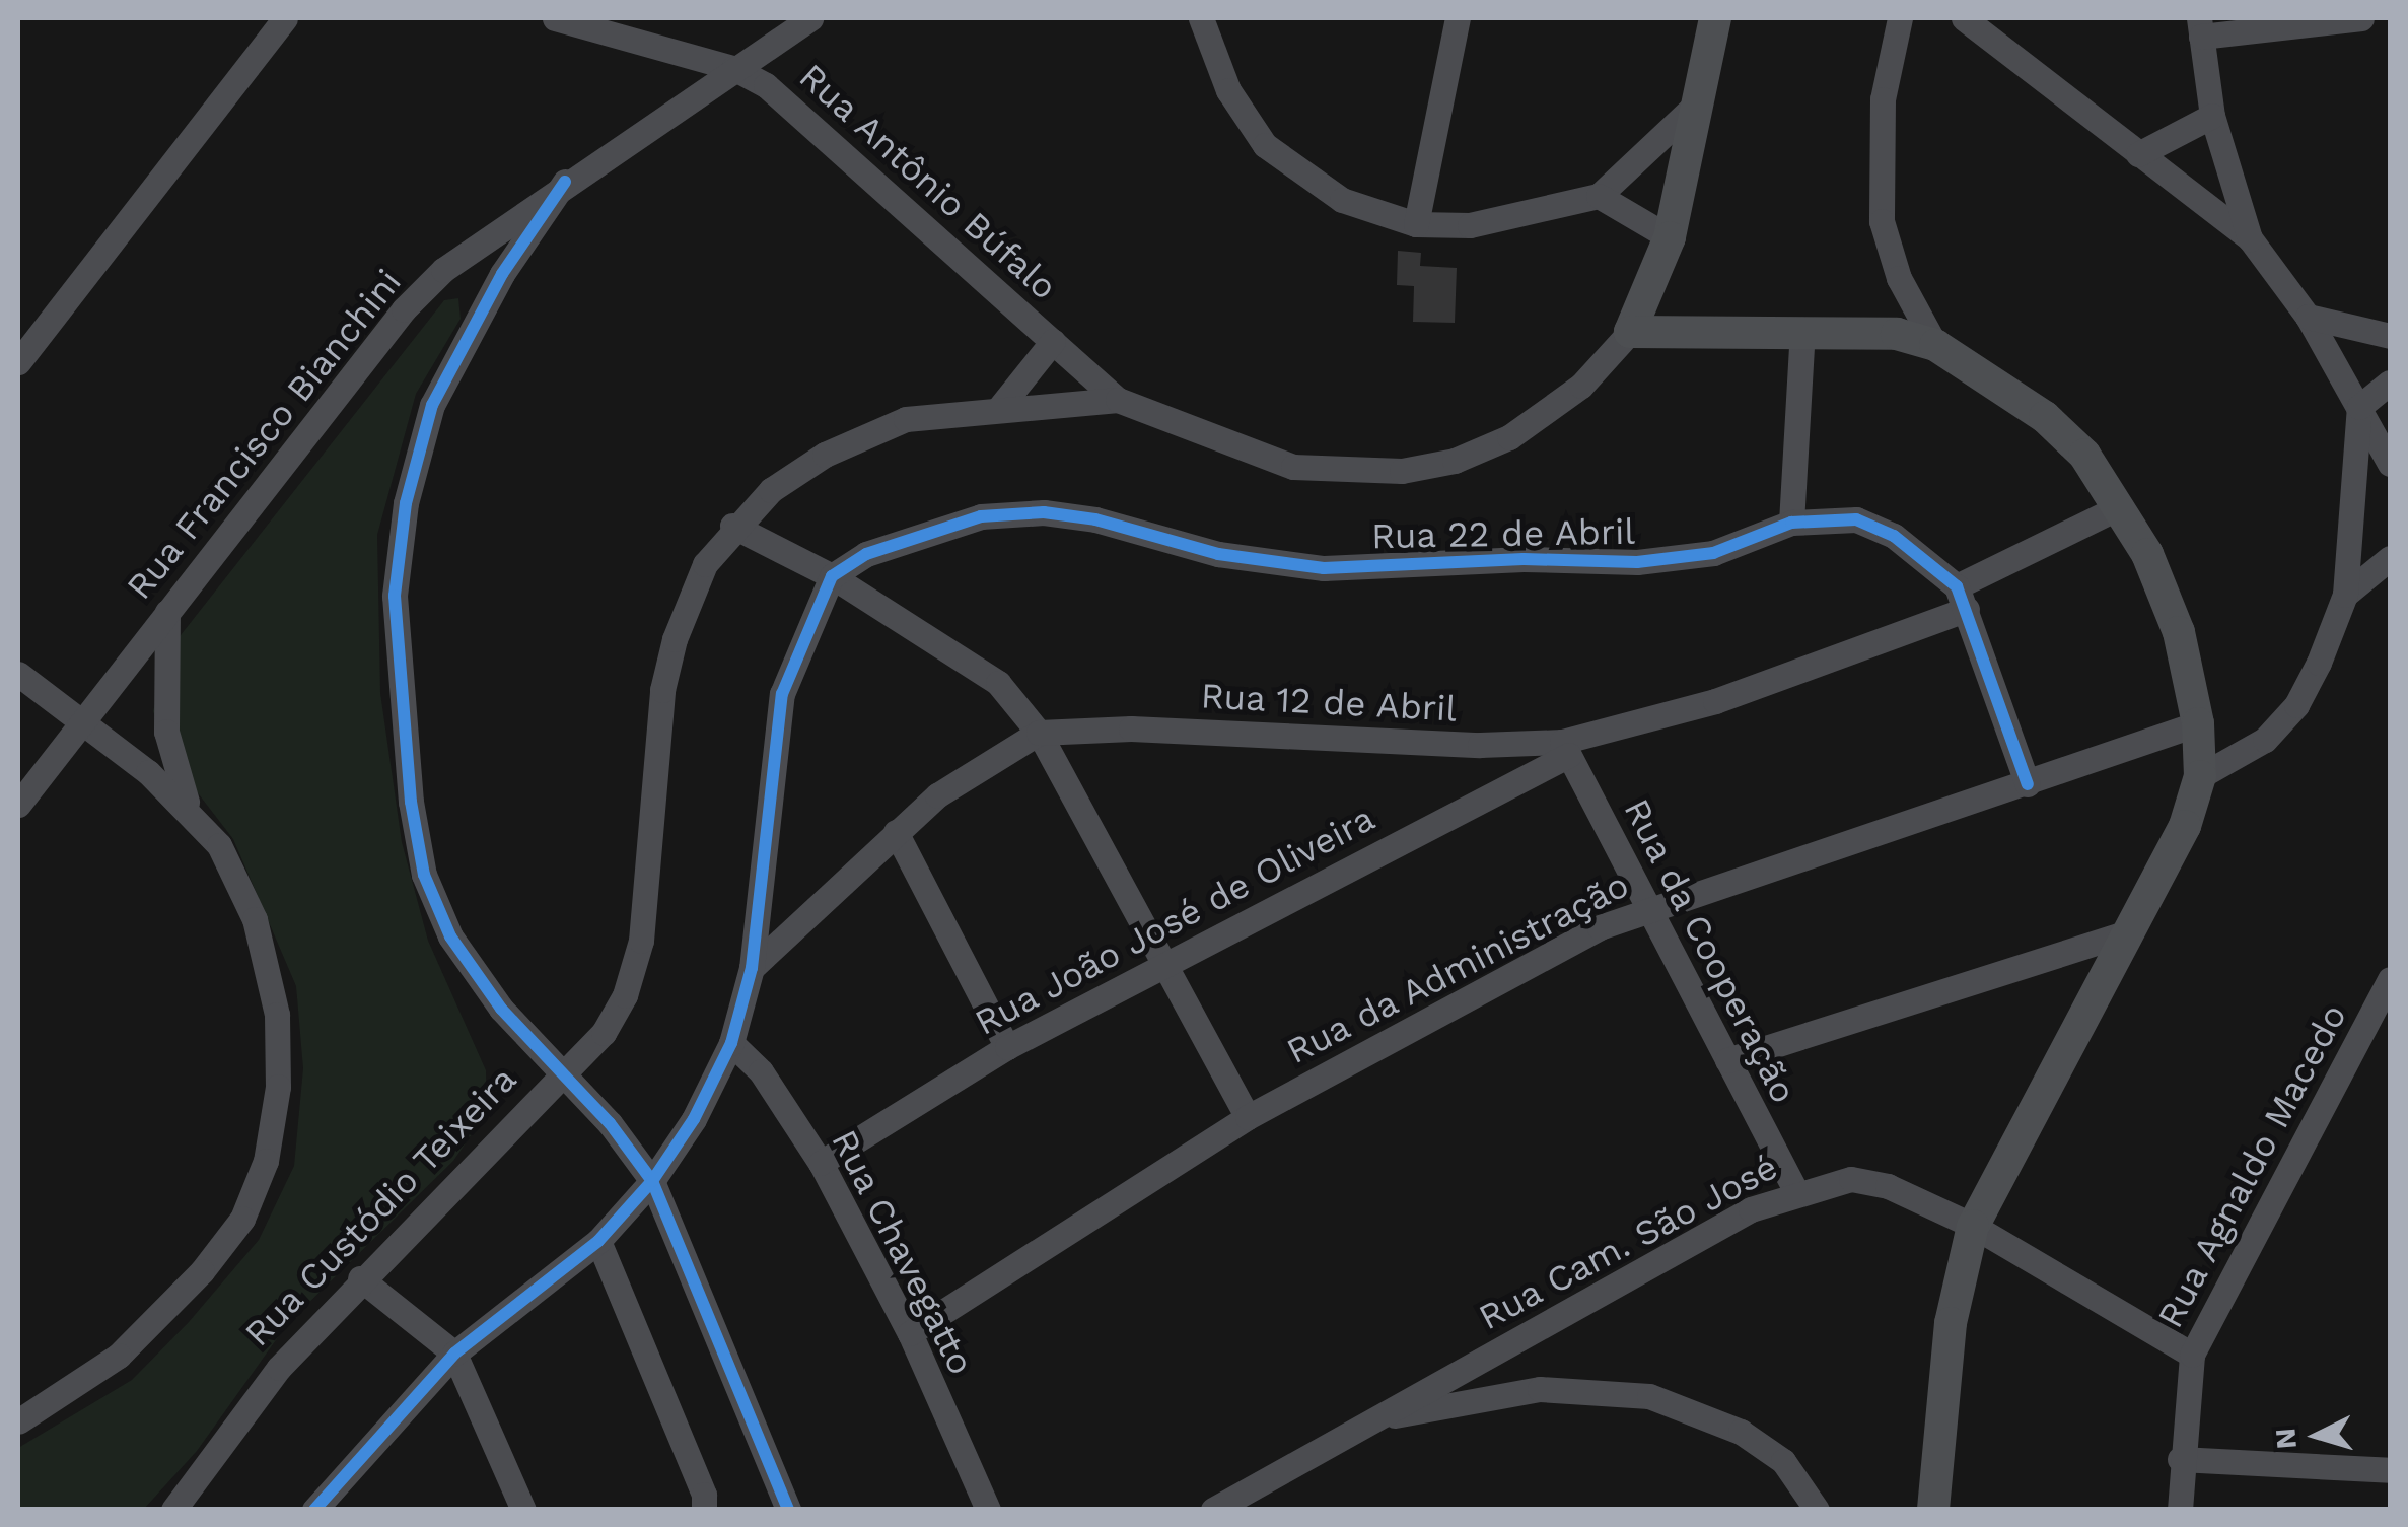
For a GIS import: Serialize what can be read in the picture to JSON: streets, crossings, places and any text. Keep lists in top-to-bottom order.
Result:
{
  "streets": {
    "main road": ["Rua Custódio Teixeira"],
    "street": [
      "Rua Antônio Búfalo",
      "Rua Francisco Bianchini",
      "Rua 22 de Abril",
      "Rua 12 de Abril",
      "Rua João José de Oliveira",
      "Rua da Cooperação",
      "Rua da Administração",
      "Rua Agnaldo Macedo",
      "Rua Cam. São José",
      "Rua Chavegatto"
    ]
  },
  "crossings": [
    ["Rua Antônio Búfalo", "Rua Francisco Bianchini"],
    ["Rua Antônio Búfalo", "Rua Custódio Teixeira"],
    ["Rua 22 de Abril", "Rua 12 de Abril"],
    ["Rua 22 de Abril", "Rua da Administração"],
    ["Rua 12 de Abril", "Rua João José de Oliveira"],
    ["Rua 12 de Abril", "Rua da Cooperação"],
    ["Rua João José de Oliveira", "Rua da Cooperação"],
    ["Rua João José de Oliveira", "Rua Chavegatto"],
    ["Rua da Cooperação", "Rua da Administração"],
    ["Rua da Cooperação", "Rua Cam. São José"],
    ["Rua da Administração", "Rua Chavegatto"],
    ["Rua Agnaldo Macedo", "Rua Cam. São José"]
  ],
  "north": "left"
}
